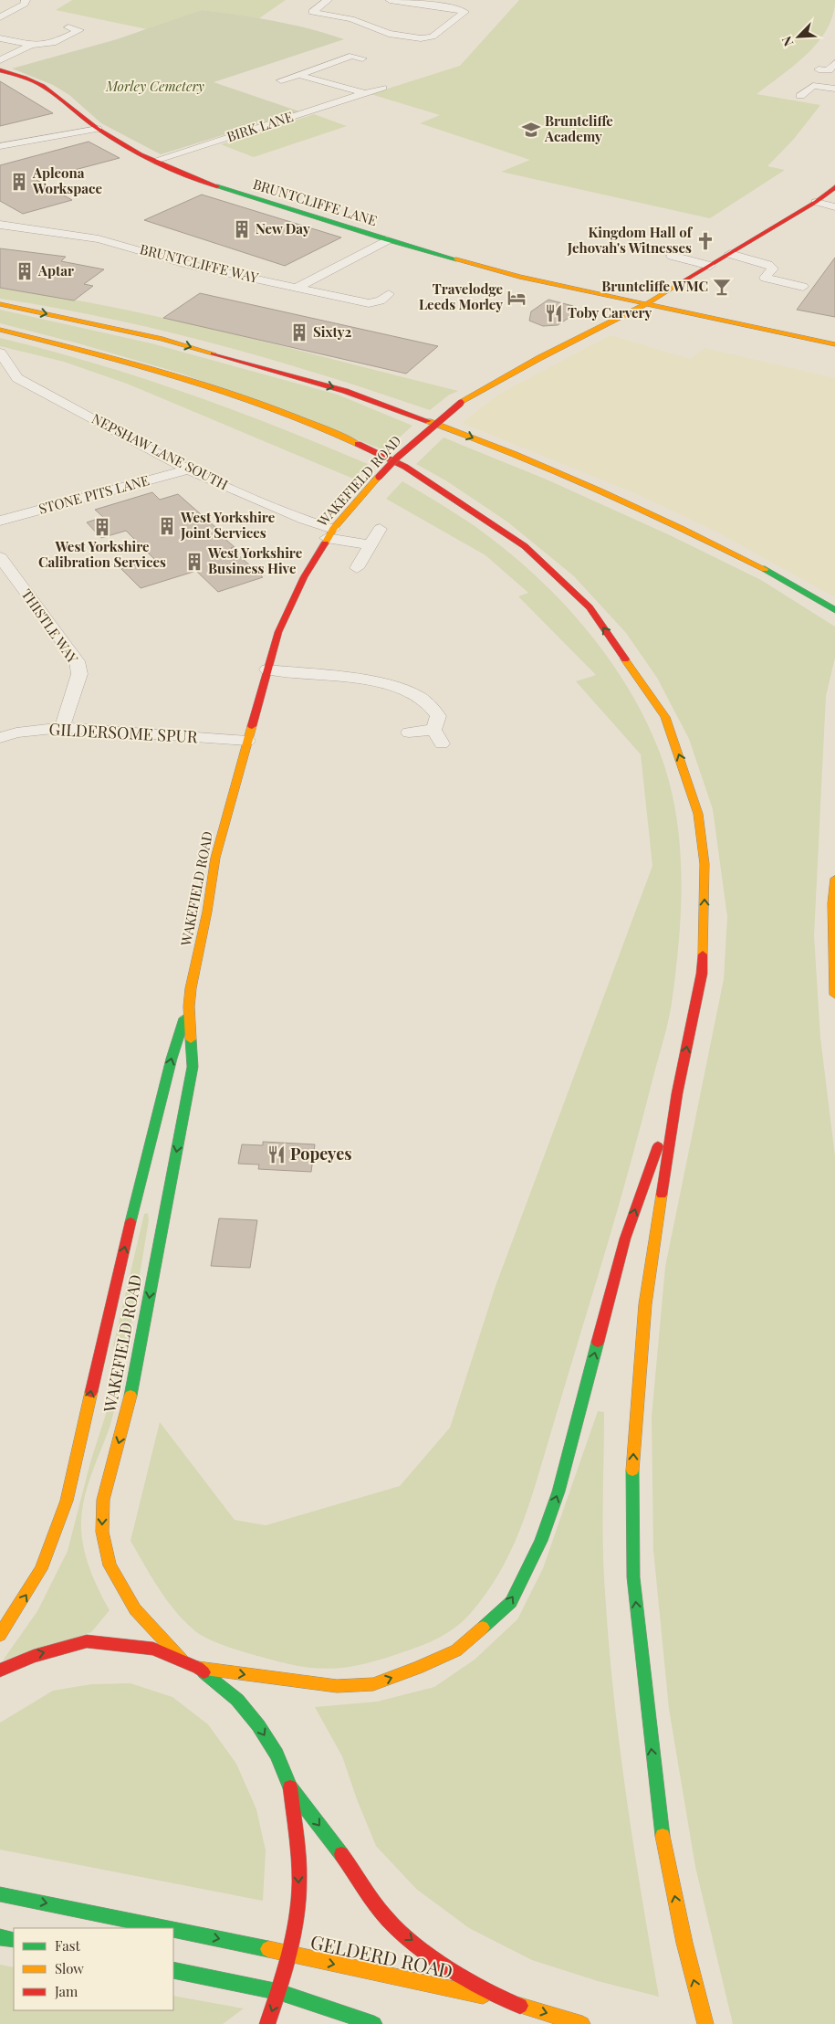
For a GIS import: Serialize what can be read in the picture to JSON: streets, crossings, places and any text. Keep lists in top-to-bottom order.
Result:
{
  "streets": {
    "main road": ["BRUNTCLIFFE LANE", "WAKEFIELD ROAD", "GELDERD ROAD"],
    "street": [
      "BIRK LANE",
      "BRUNTCLIFFE WAY",
      "NEPSHAW LANE SOUTH",
      "STONE PITS LANE",
      "THISTLE WAY",
      "GILDERSOME SPUR"
    ]
  },
  "crossings": [
    ["BIRK LANE", "BRUNTCLIFFE LANE"],
    ["BRUNTCLIFFE LANE", "WAKEFIELD ROAD"],
    ["NEPSHAW LANE SOUTH", "WAKEFIELD ROAD"],
    ["NEPSHAW LANE SOUTH", "STONE PITS LANE"],
    ["WAKEFIELD ROAD", "GILDERSOME SPUR"],
    ["THISTLE WAY", "GILDERSOME SPUR"]
  ],
  "parks": ["Morley Cemetery"],
  "places": {
    "school or university": ["Bruntcliffe Academy"],
    "building": [
      "Apleona Workspace",
      "New Day",
      "Aptar",
      "Sixty2",
      "West Yorkshire Joint Services",
      "West Yorkshire Calibration Services",
      "West Yorkshire Business Hive"
    ],
    "church": ["Kingdom Hall of Jehovah's Witnesses"],
    "bar": ["Bruntcliffe WMC"],
    "hotel": ["Travelodge Leeds Morley"],
    "restaurant": ["Toby Carvery", "Popeyes"]
  },
  "legend": ["Fast", "Slow", "Jam"],
  "north": "bottom left"
}
